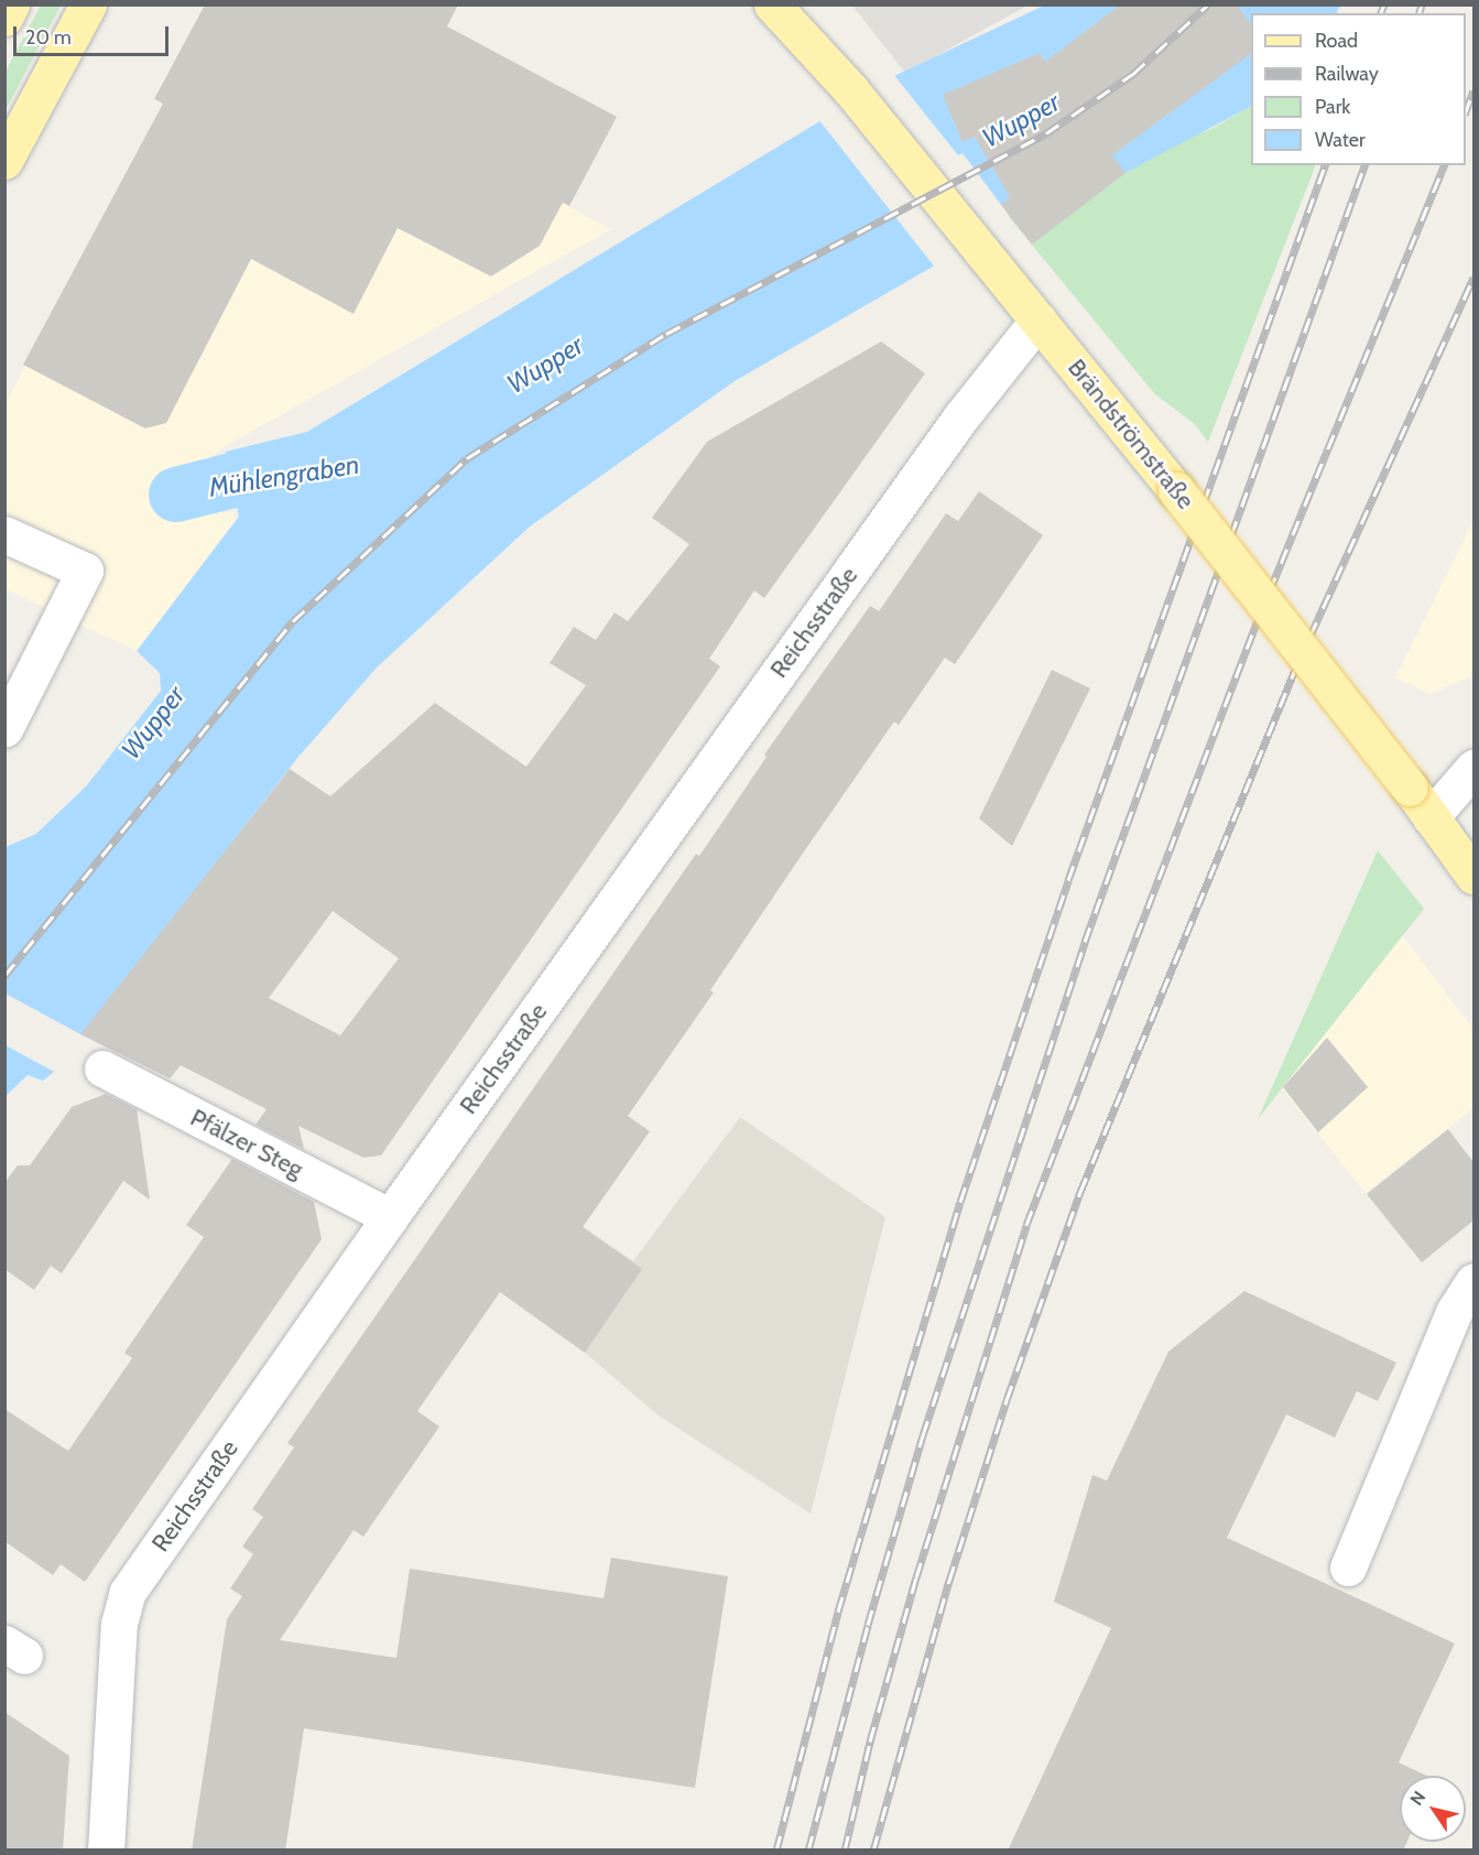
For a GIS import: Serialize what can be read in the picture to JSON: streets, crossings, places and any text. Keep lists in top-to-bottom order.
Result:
{
  "streets": {
    "main road": ["Brändströmstraße"],
    "street": ["Reichsstraße", "Pfälzer Steg"]
  },
  "crossings": [
    ["Brändströmstraße", "Reichsstraße"],
    ["Reichsstraße", "Pfälzer Steg"]
  ],
  "water": ["Wupper", "Mühlengraben"],
  "legend": [
    "Road",
    "Railway",
    "Park",
    "Water"
  ],
  "scale_bar": "20 m",
  "north": "top left"
}
